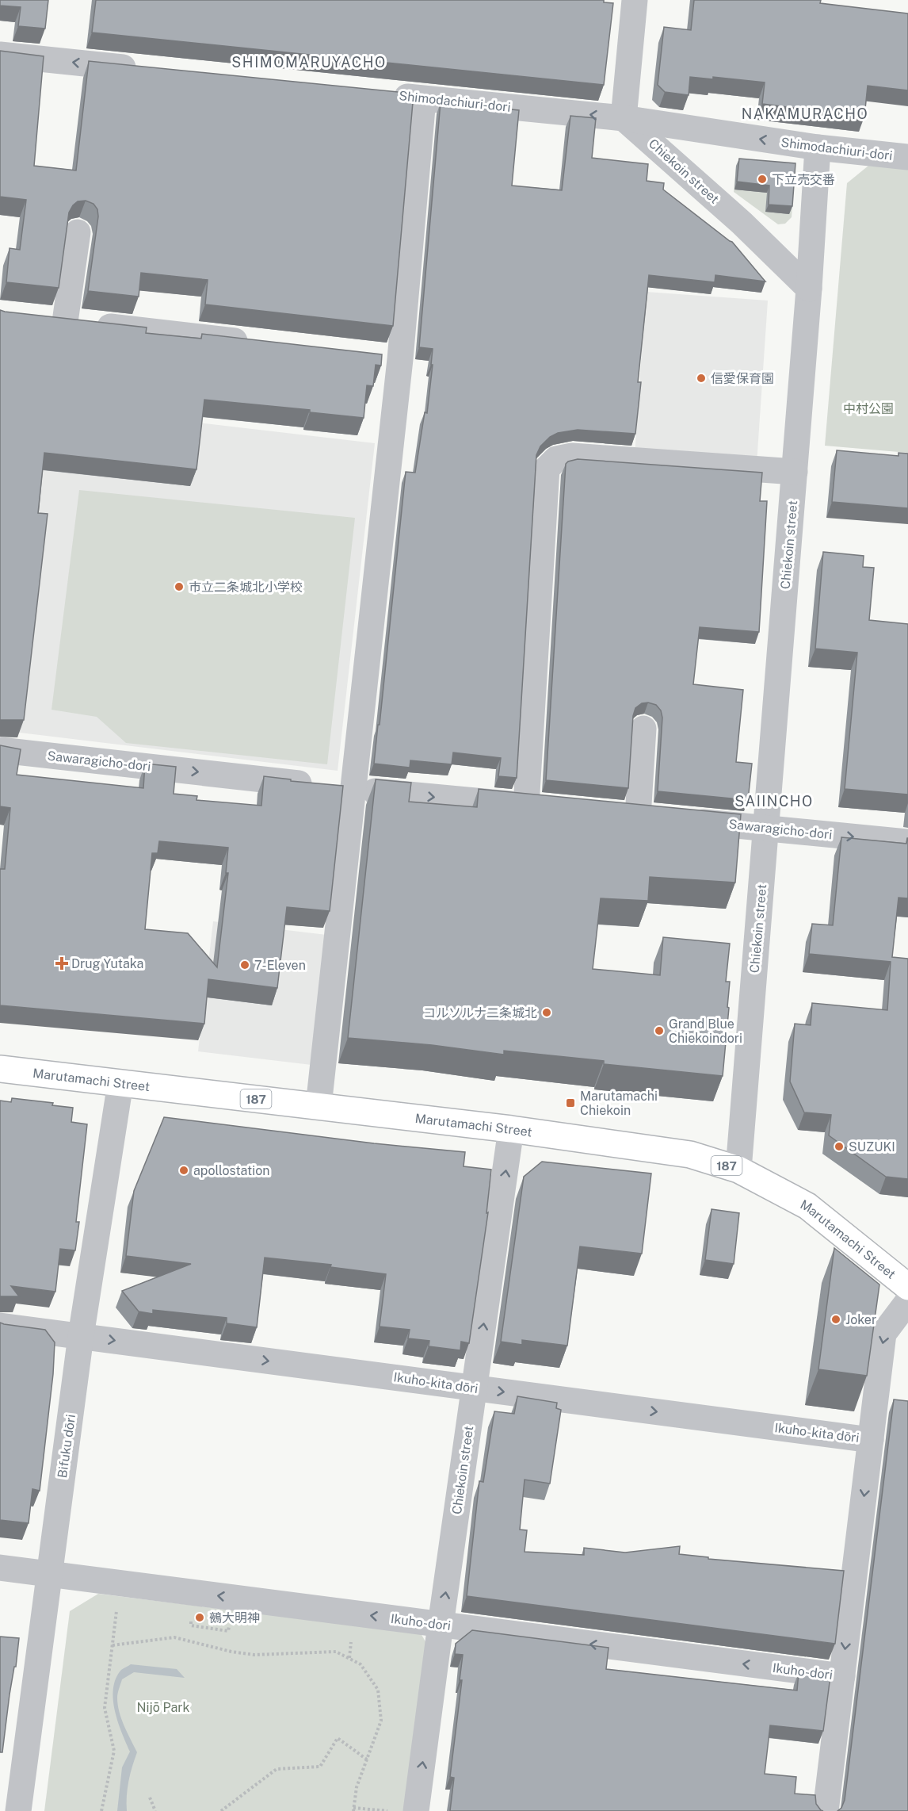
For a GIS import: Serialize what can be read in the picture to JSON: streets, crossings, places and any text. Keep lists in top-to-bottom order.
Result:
{
  "streets": {
    "main road": ["Marutamachi Street", "187"],
    "street": [
      "Shimodachiuri-dori",
      "Chiekoin street",
      "Sawaragicho-dori",
      "Ikuho-kita dōri",
      "Bifuku dōri",
      "Ikuho-dori"
    ]
  },
  "crossings": [
    ["Shimodachiuri-dori", "Chiekoin street"],
    ["Chiekoin street", "Sawaragicho-dori"],
    ["Chiekoin street", "Marutamachi Street"],
    ["Chiekoin street", "Ikuho-kita dōri"],
    ["Chiekoin street", "Ikuho-dori"],
    ["Marutamachi Street", "Bifuku dōri"],
    ["Ikuho-kita dōri", "Bifuku dōri"],
    ["Bifuku dōri", "Ikuho-dori"]
  ],
  "one_way": [
    "Shimodachiuri-dori",
    "Chiekoin street",
    "Sawaragicho-dori",
    "Ikuho-kita dōri",
    "Ikuho-dori"
  ],
  "districts": ["SHIMOMARUYACHO", "NAKAMURACHO", "SAIINCHO"],
  "parks": ["中村公園", "Nijō Park"],
  "places": {
    "other": [
      "下立売交番",
      "信愛保育園",
      "市立二条城北小学校",
      "7-Eleven",
      "コルソルナ二条城北",
      "Grand Blue Chiekoindori",
      "SUZUKI",
      "apollostation",
      "Joker",
      "鵺大明神"
    ],
    "health": ["Drug Yutaka"],
    "transit": ["Marutamachi Chiekoin"]
  }
}
